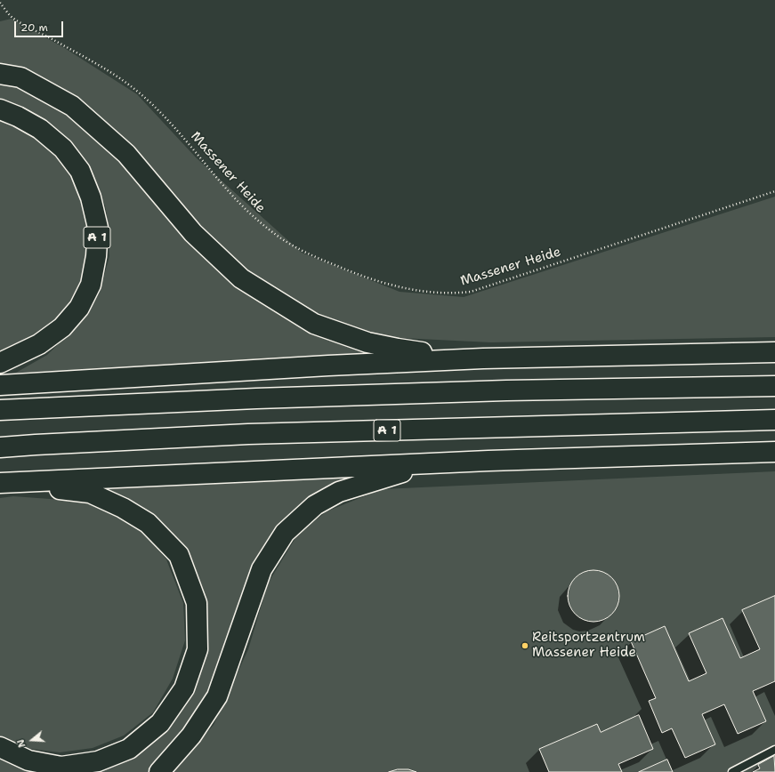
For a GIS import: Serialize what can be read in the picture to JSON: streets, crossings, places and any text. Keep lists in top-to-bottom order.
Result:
{
  "streets": {
    "highway": ["A 1"],
    "path": ["Massener Heide"]
  },
  "places": ["Reitsportzentrum Massener Heide"],
  "scale_bar": "20 m",
  "north": "left"
}
